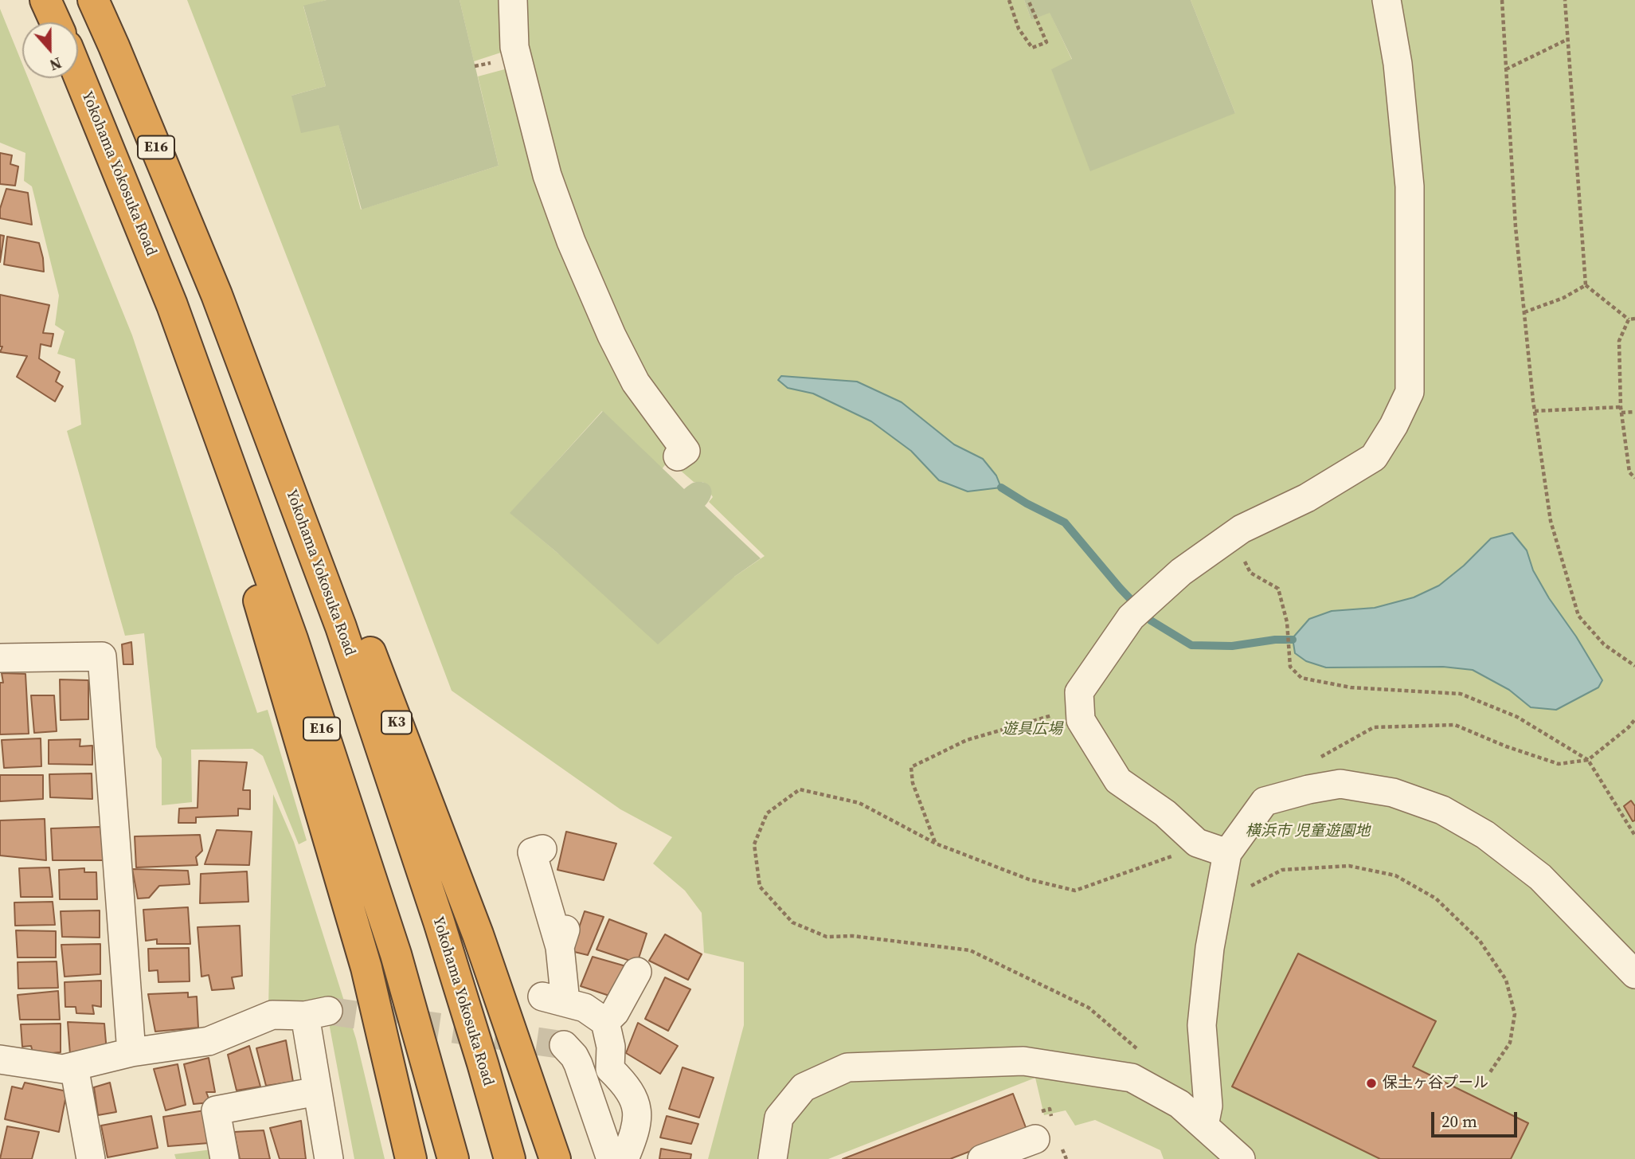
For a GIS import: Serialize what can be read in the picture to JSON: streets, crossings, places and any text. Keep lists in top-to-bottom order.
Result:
{
  "streets": {
    "highway": ["E16", "Yokohama Yokosuka Road", "K3"]
  },
  "crossings": [
    ["Yokohama Yokosuka Road", "K3"]
  ],
  "parks": ["遊具広場", "横浜市 児童遊園地"],
  "places": ["保土ヶ谷プール"],
  "scale_bar": "20 m",
  "north": "bottom"
}
